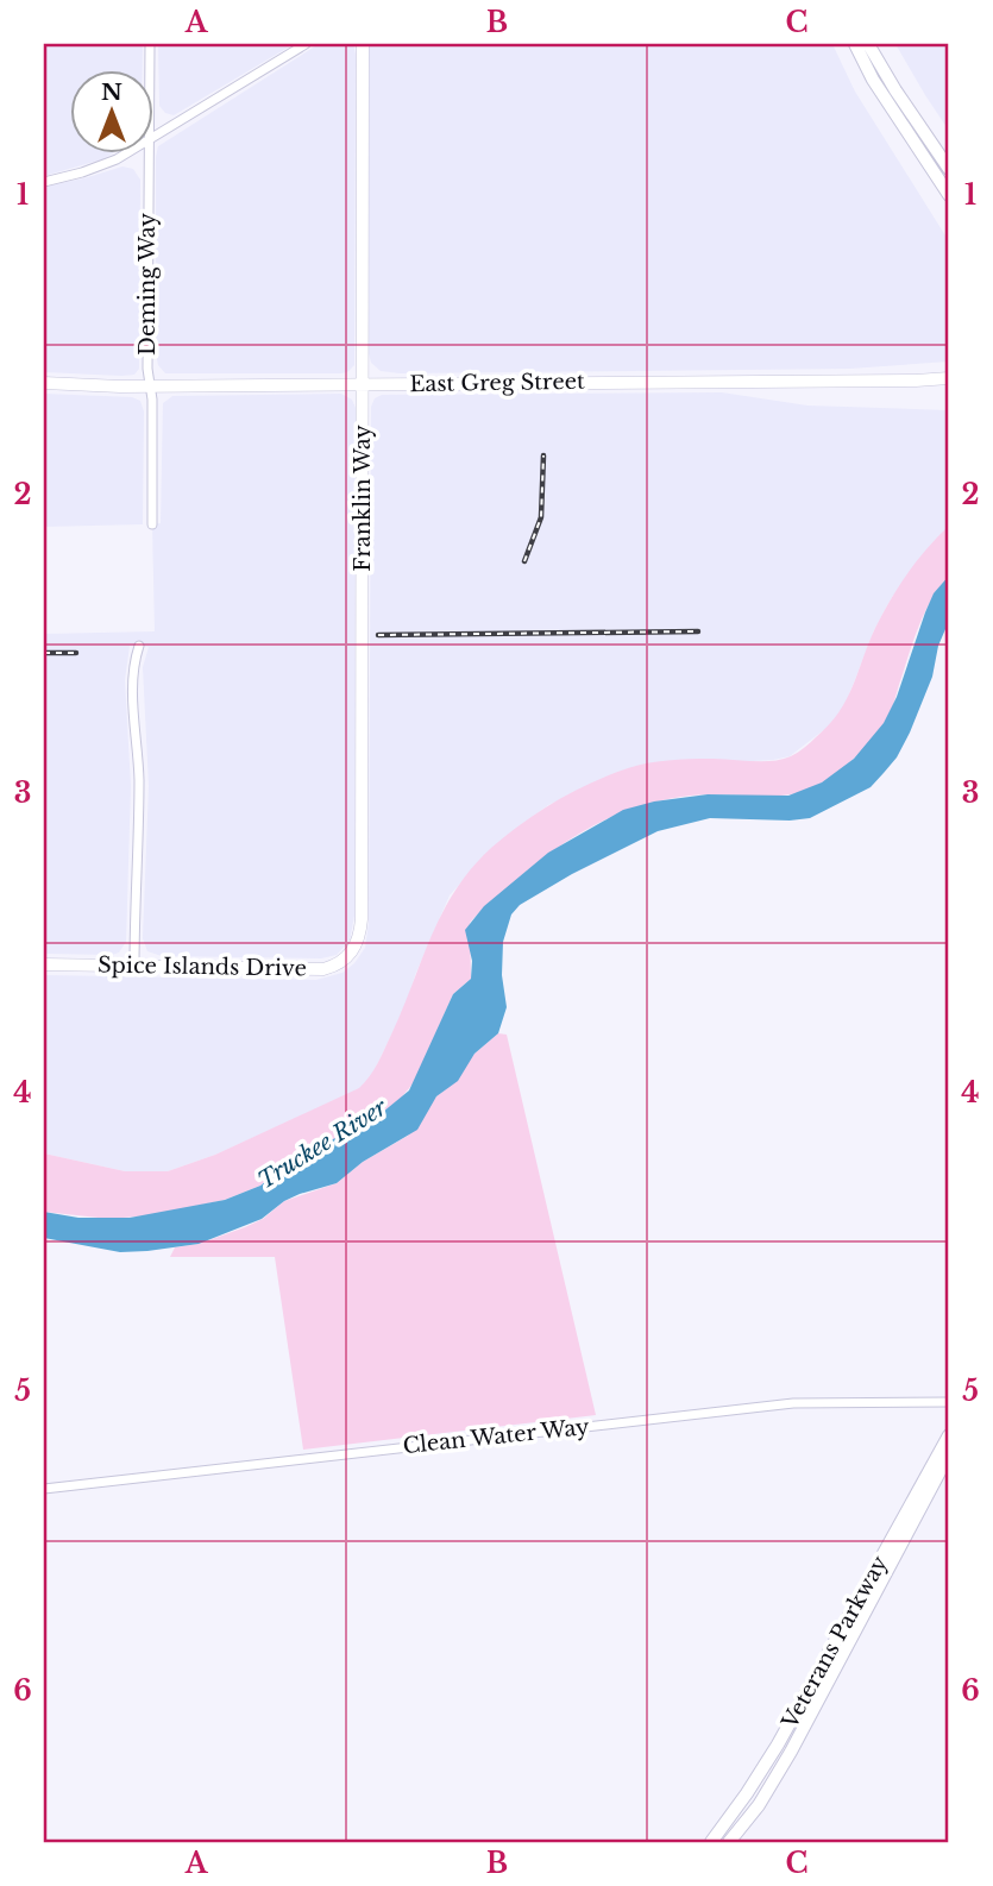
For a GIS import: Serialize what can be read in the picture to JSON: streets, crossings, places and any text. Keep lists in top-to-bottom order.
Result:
{
  "streets": {
    "main road": ["Veterans Parkway"],
    "street": [
      "Deming Way",
      "East Greg Street",
      "Franklin Way",
      "Spice Islands Drive",
      "Clean Water Way"
    ]
  },
  "crossings": [
    ["Deming Way", "East Greg Street"],
    ["East Greg Street", "Franklin Way"],
    ["Franklin Way", "Spice Islands Drive"]
  ],
  "water": ["Truckee River"],
  "north": "top",
  "grid": {
    "columns": ["A", "B", "C"],
    "rows": [
      "1",
      "2",
      "3",
      "4",
      "5",
      "6"
    ]
  }
}
